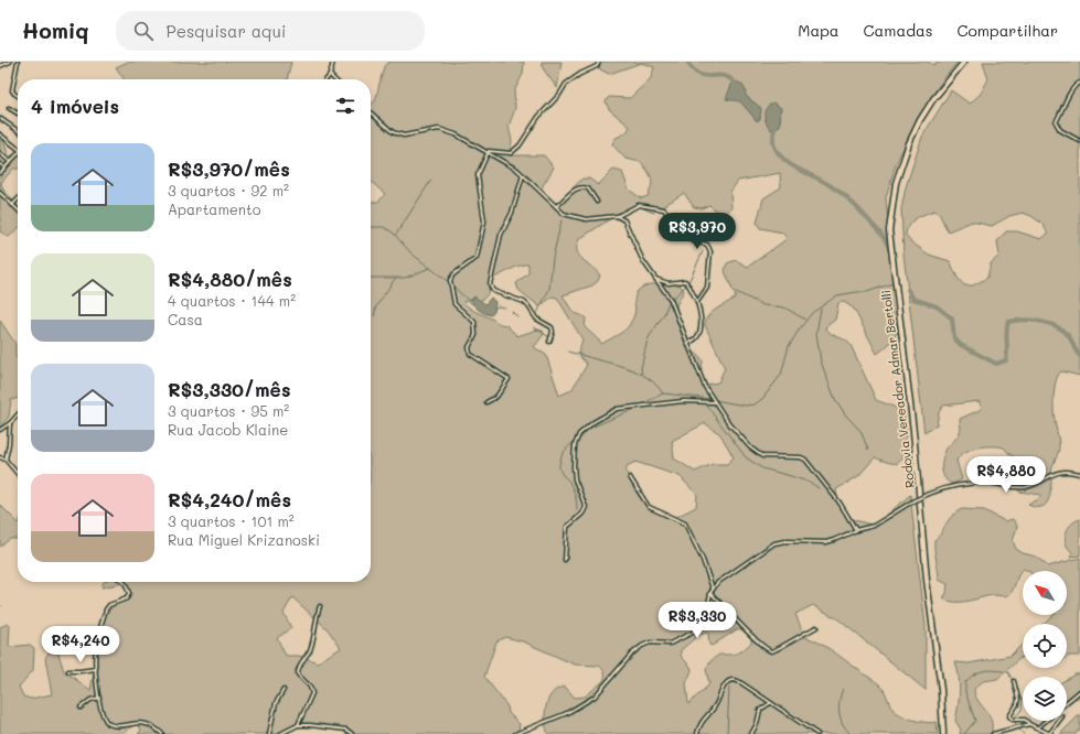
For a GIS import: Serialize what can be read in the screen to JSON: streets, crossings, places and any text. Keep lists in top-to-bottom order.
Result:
{
  "streets": {
    "highway": ["Rodovia Vereador Admar Bertolli"]
  },
  "north": "top left",
  "page": {
    "header": "Homiq",
    "search": "Pesquisar aqui",
    "nav": ["Mapa", "Camadas", "Compartilhar"],
    "heading": "4 imóveis",
    "list": [
      {
        "name": "R$3,970/mês",
        "note": "3 quartos · 92 m² · Apartamento"
      },
      {
        "name": "R$4,880/mês",
        "note": "4 quartos · 144 m² · Casa"
      },
      {
        "name": "R$3,330/mês",
        "note": "3 quartos · 95 m² · Rua Jacob Klaine"
      },
      {
        "name": "R$4,240/mês",
        "note": "3 quartos · 101 m² · Rua Miguel Krizanoski"
      }
    ],
    "price": [
      "R$3,970",
      "R$4,880",
      "R$3,330",
      "R$4,240"
    ]
  }
}
